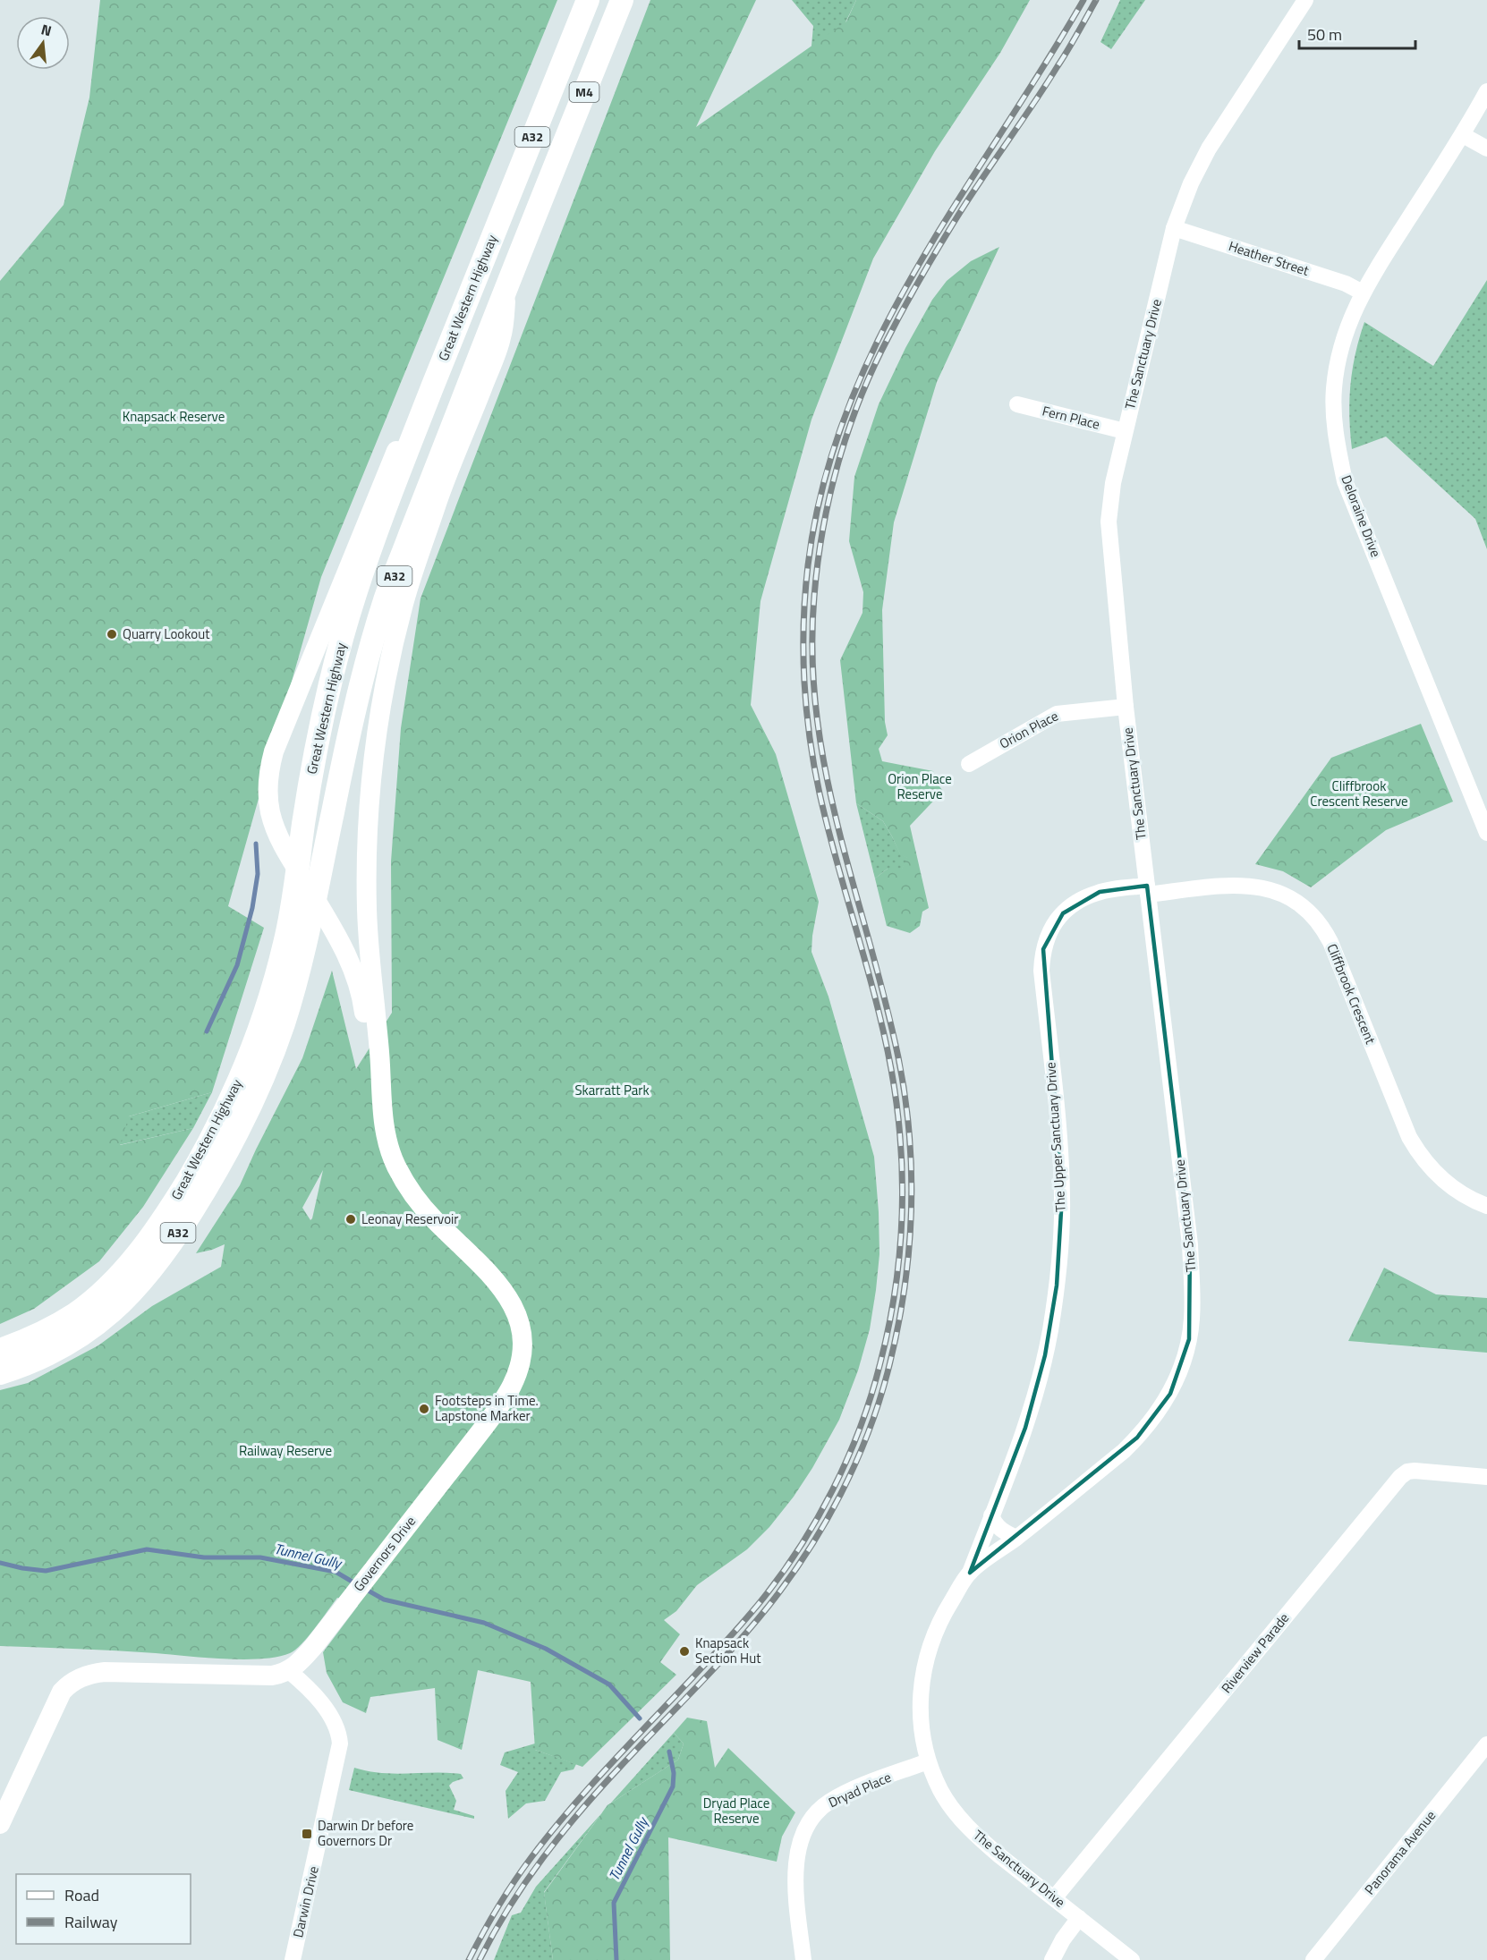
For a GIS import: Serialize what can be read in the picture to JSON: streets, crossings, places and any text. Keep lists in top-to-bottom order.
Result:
{
  "streets": {
    "highway": ["M4", "A32", "Great Western Highway"],
    "main road": ["Governors Drive"],
    "street": [
      "Heather Street",
      "The Sanctuary Drive",
      "Fern Place",
      "Deloraine Drive",
      "Orion Place",
      "Cliffbrook Crescent",
      "The Upper Sanctuary Drive",
      "Riverview Parade",
      "Dryad Place",
      "Panorama Avenue",
      "Darwin Drive"
    ]
  },
  "crossings": [
    ["M4", "Great Western Highway"],
    ["Heather Street", "The Sanctuary Drive"],
    ["Heather Street", "Deloraine Drive"],
    ["The Sanctuary Drive", "Fern Place"],
    ["The Sanctuary Drive", "Orion Place"],
    ["The Sanctuary Drive", "Cliffbrook Crescent"],
    ["The Sanctuary Drive", "The Upper Sanctuary Drive"],
    ["The Sanctuary Drive", "Riverview Parade"],
    ["The Sanctuary Drive", "Dryad Place"],
    ["Cliffbrook Crescent", "The Upper Sanctuary Drive"],
    ["Governors Drive", "Darwin Drive"]
  ],
  "water": ["Tunnel Gully"],
  "parks": [
    "Knapsack Reserve",
    "Orion Place Reserve",
    "Cliffbrook Crescent Reserve",
    "Skarratt Park",
    "Railway Reserve",
    "Dryad Place Reserve"
  ],
  "places": {
    "other": [
      "Quarry Lookout",
      "Leonay Reservoir",
      "Footsteps in Time. Lapstone Marker",
      "Knapsack Section Hut"
    ],
    "transit": ["Darwin Dr before Governors Dr"]
  },
  "legend": ["Road", "Railway"],
  "scale_bar": "50 m",
  "north": "top"
}
